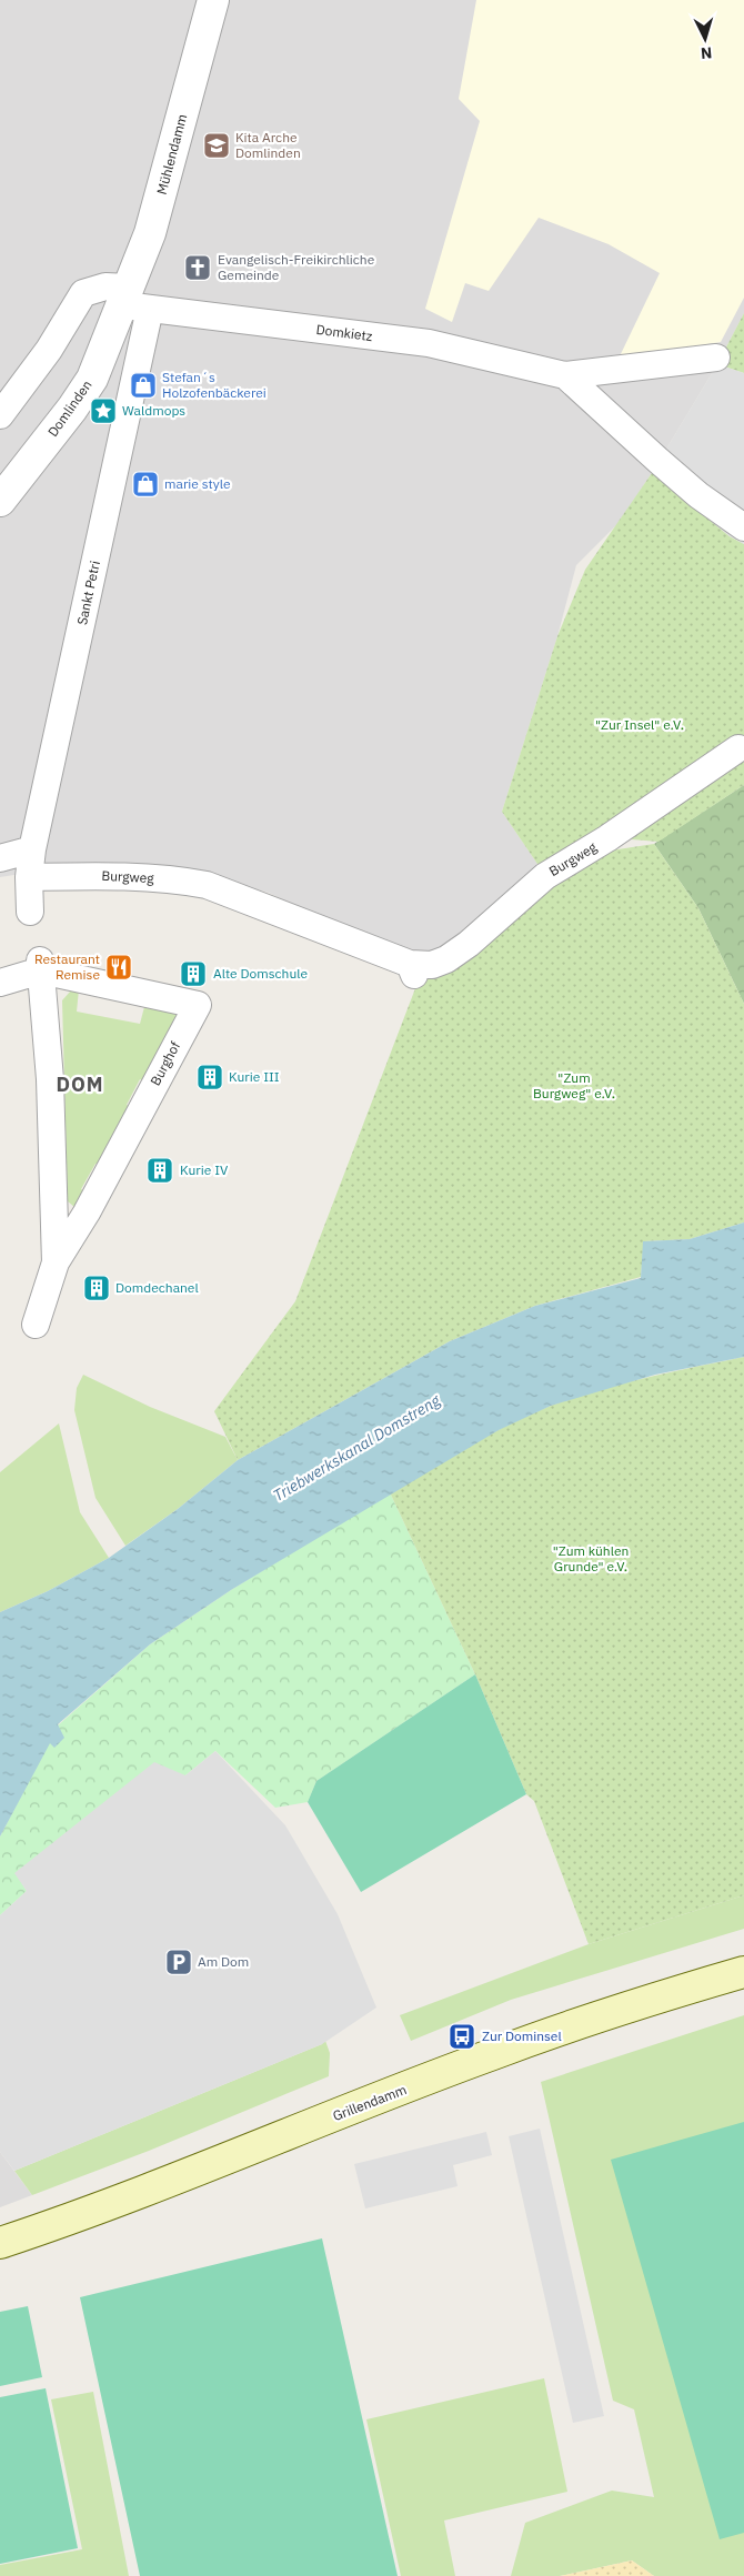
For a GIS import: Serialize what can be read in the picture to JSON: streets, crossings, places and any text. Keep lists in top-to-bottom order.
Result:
{
  "streets": {
    "main road": ["Grillendamm"],
    "street": [
      "Mühlendamm",
      "Domkietz",
      "Domlinden",
      "Sankt Petri",
      "Burgweg",
      "Burghof"
    ]
  },
  "crossings": [
    ["Mühlendamm", "Domkietz"],
    ["Mühlendamm", "Domlinden"],
    ["Mühlendamm", "Sankt Petri"],
    ["Domkietz", "Domlinden"],
    ["Domkietz", "Sankt Petri"],
    ["Domlinden", "Sankt Petri"],
    ["Sankt Petri", "Burgweg"]
  ],
  "districts": ["DOM"],
  "water": ["Triebwerkskanal Domstreng"],
  "parks": ["\"Zur Insel\" e.V.", "\"Zum Burgweg\" e.V.", "\"Zum kühlen Grunde\" e.V."],
  "places": {
    "school or university": ["Kita Arche Domlinden"],
    "church": ["Evangelisch-Freikirchliche Gemeinde"],
    "shop": ["Stefan´s Holzofenbäckerei", "marie style"],
    "place": ["Waldmops"],
    "restaurant": ["Restaurant Remise"],
    "building": [
      "Alte Domschule",
      "Kurie III",
      "Kurie IV",
      "Domdechanel"
    ],
    "parking": ["Am Dom"],
    "bus stop": ["Zur Dominsel"]
  },
  "north": "bottom"
}
